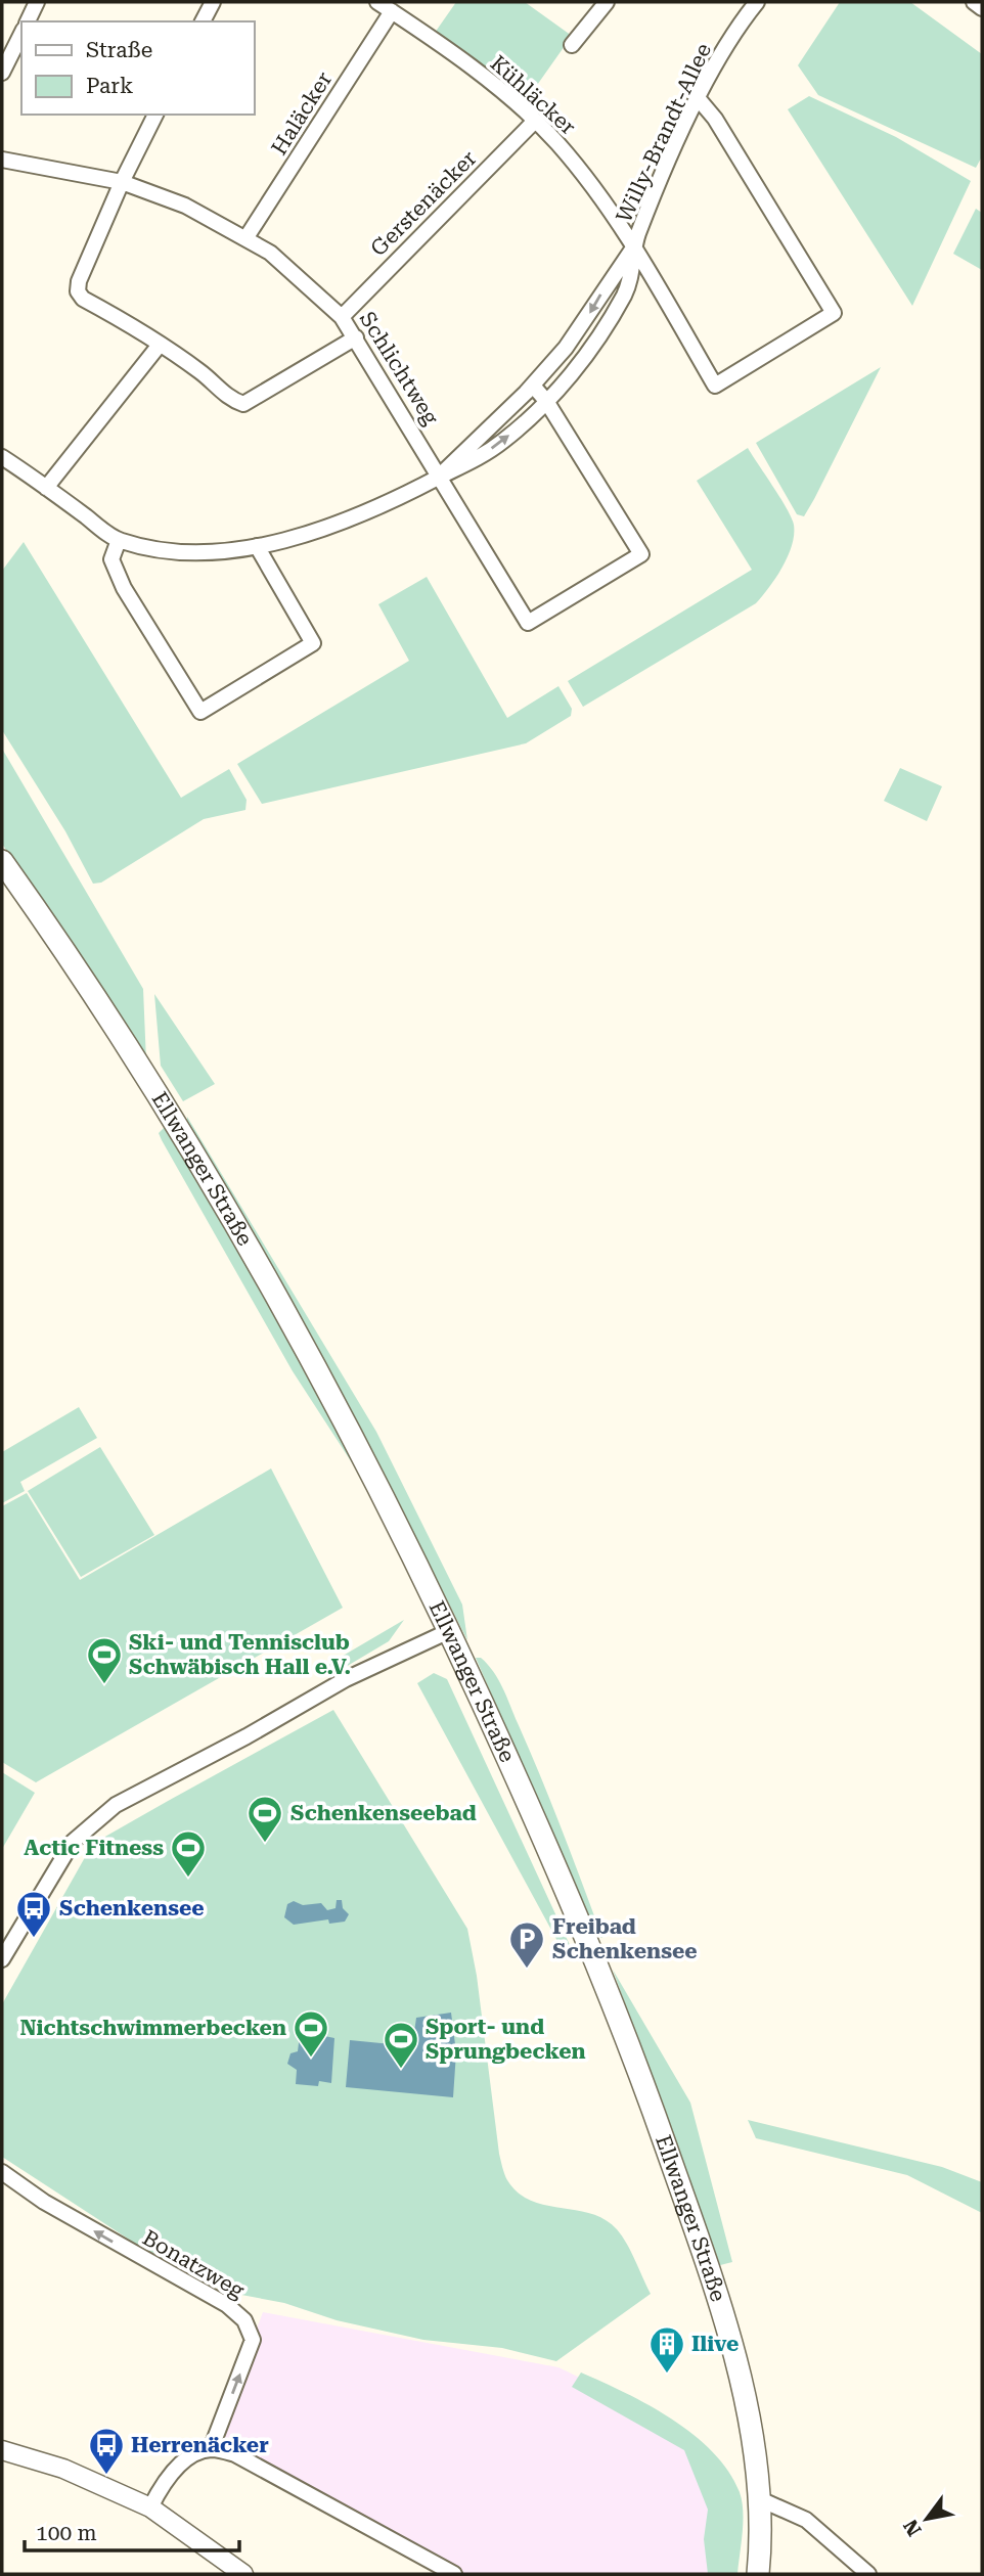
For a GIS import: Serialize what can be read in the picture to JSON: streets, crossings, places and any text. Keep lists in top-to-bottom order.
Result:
{
  "streets": {
    "main road": ["Ellwanger Straße"],
    "street": [
      "Kühläcker",
      "Haläcker",
      "Willy-Brandt-Allee",
      "Gerstenäcker",
      "Schlichtweg",
      "Bonatzweg"
    ]
  },
  "crossings": [
    ["Kühläcker", "Haläcker"],
    ["Kühläcker", "Willy-Brandt-Allee"],
    ["Kühläcker", "Gerstenäcker"],
    ["Haläcker", "Schlichtweg"],
    ["Willy-Brandt-Allee", "Schlichtweg"],
    ["Gerstenäcker", "Schlichtweg"]
  ],
  "one_way": ["Bonatzweg"],
  "places": {
    "sports": [
      "Ski- und Tennisclub Schwäbisch Hall e.V.",
      "Schenkenseebad",
      "Actic Fitness",
      "Nichtschwimmerbecken",
      "Sport- und Sprungbecken"
    ],
    "bus stop": ["Schenkensee", "Herrenäcker"],
    "parking": ["Freibad Schenkensee"],
    "building": ["Ilive"]
  },
  "legend": ["Straße", "Park"],
  "scale_bar": "100 m",
  "north": "bottom left"
}
